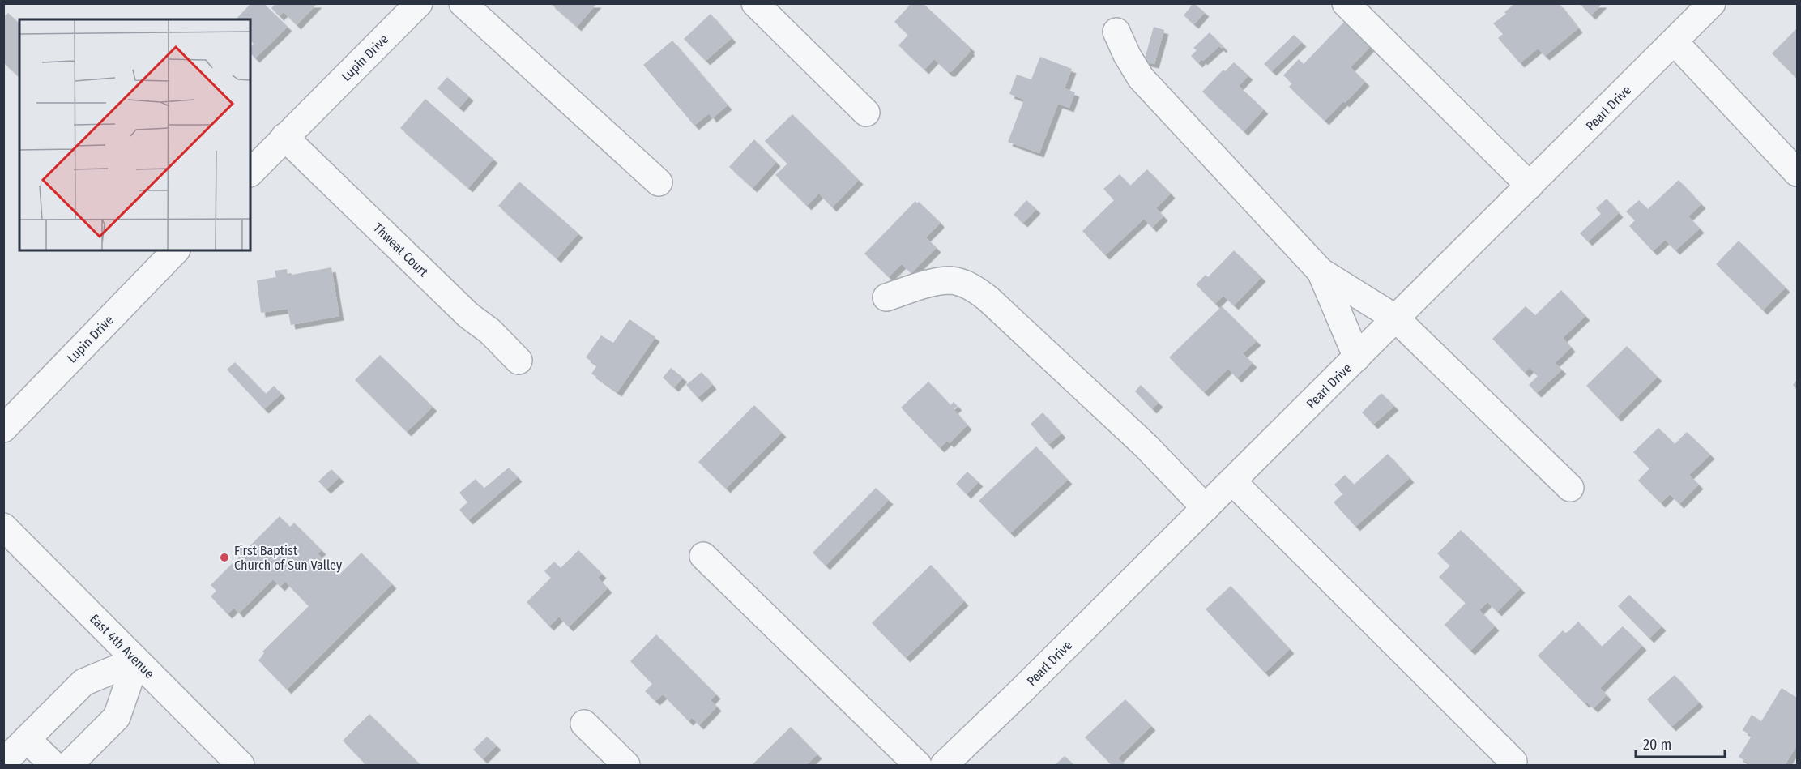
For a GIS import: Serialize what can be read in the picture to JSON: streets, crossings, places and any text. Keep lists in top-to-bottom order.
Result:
{
  "streets": {
    "street": [
      "Lupin Drive",
      "Pearl Drive",
      "Thweat Court",
      "East 4th Avenue"
    ]
  },
  "crossings": [
    ["Lupin Drive", "Thweat Court"]
  ],
  "places": ["First Baptist Church of Sun Valley"],
  "scale_bar": "20 m"
}
